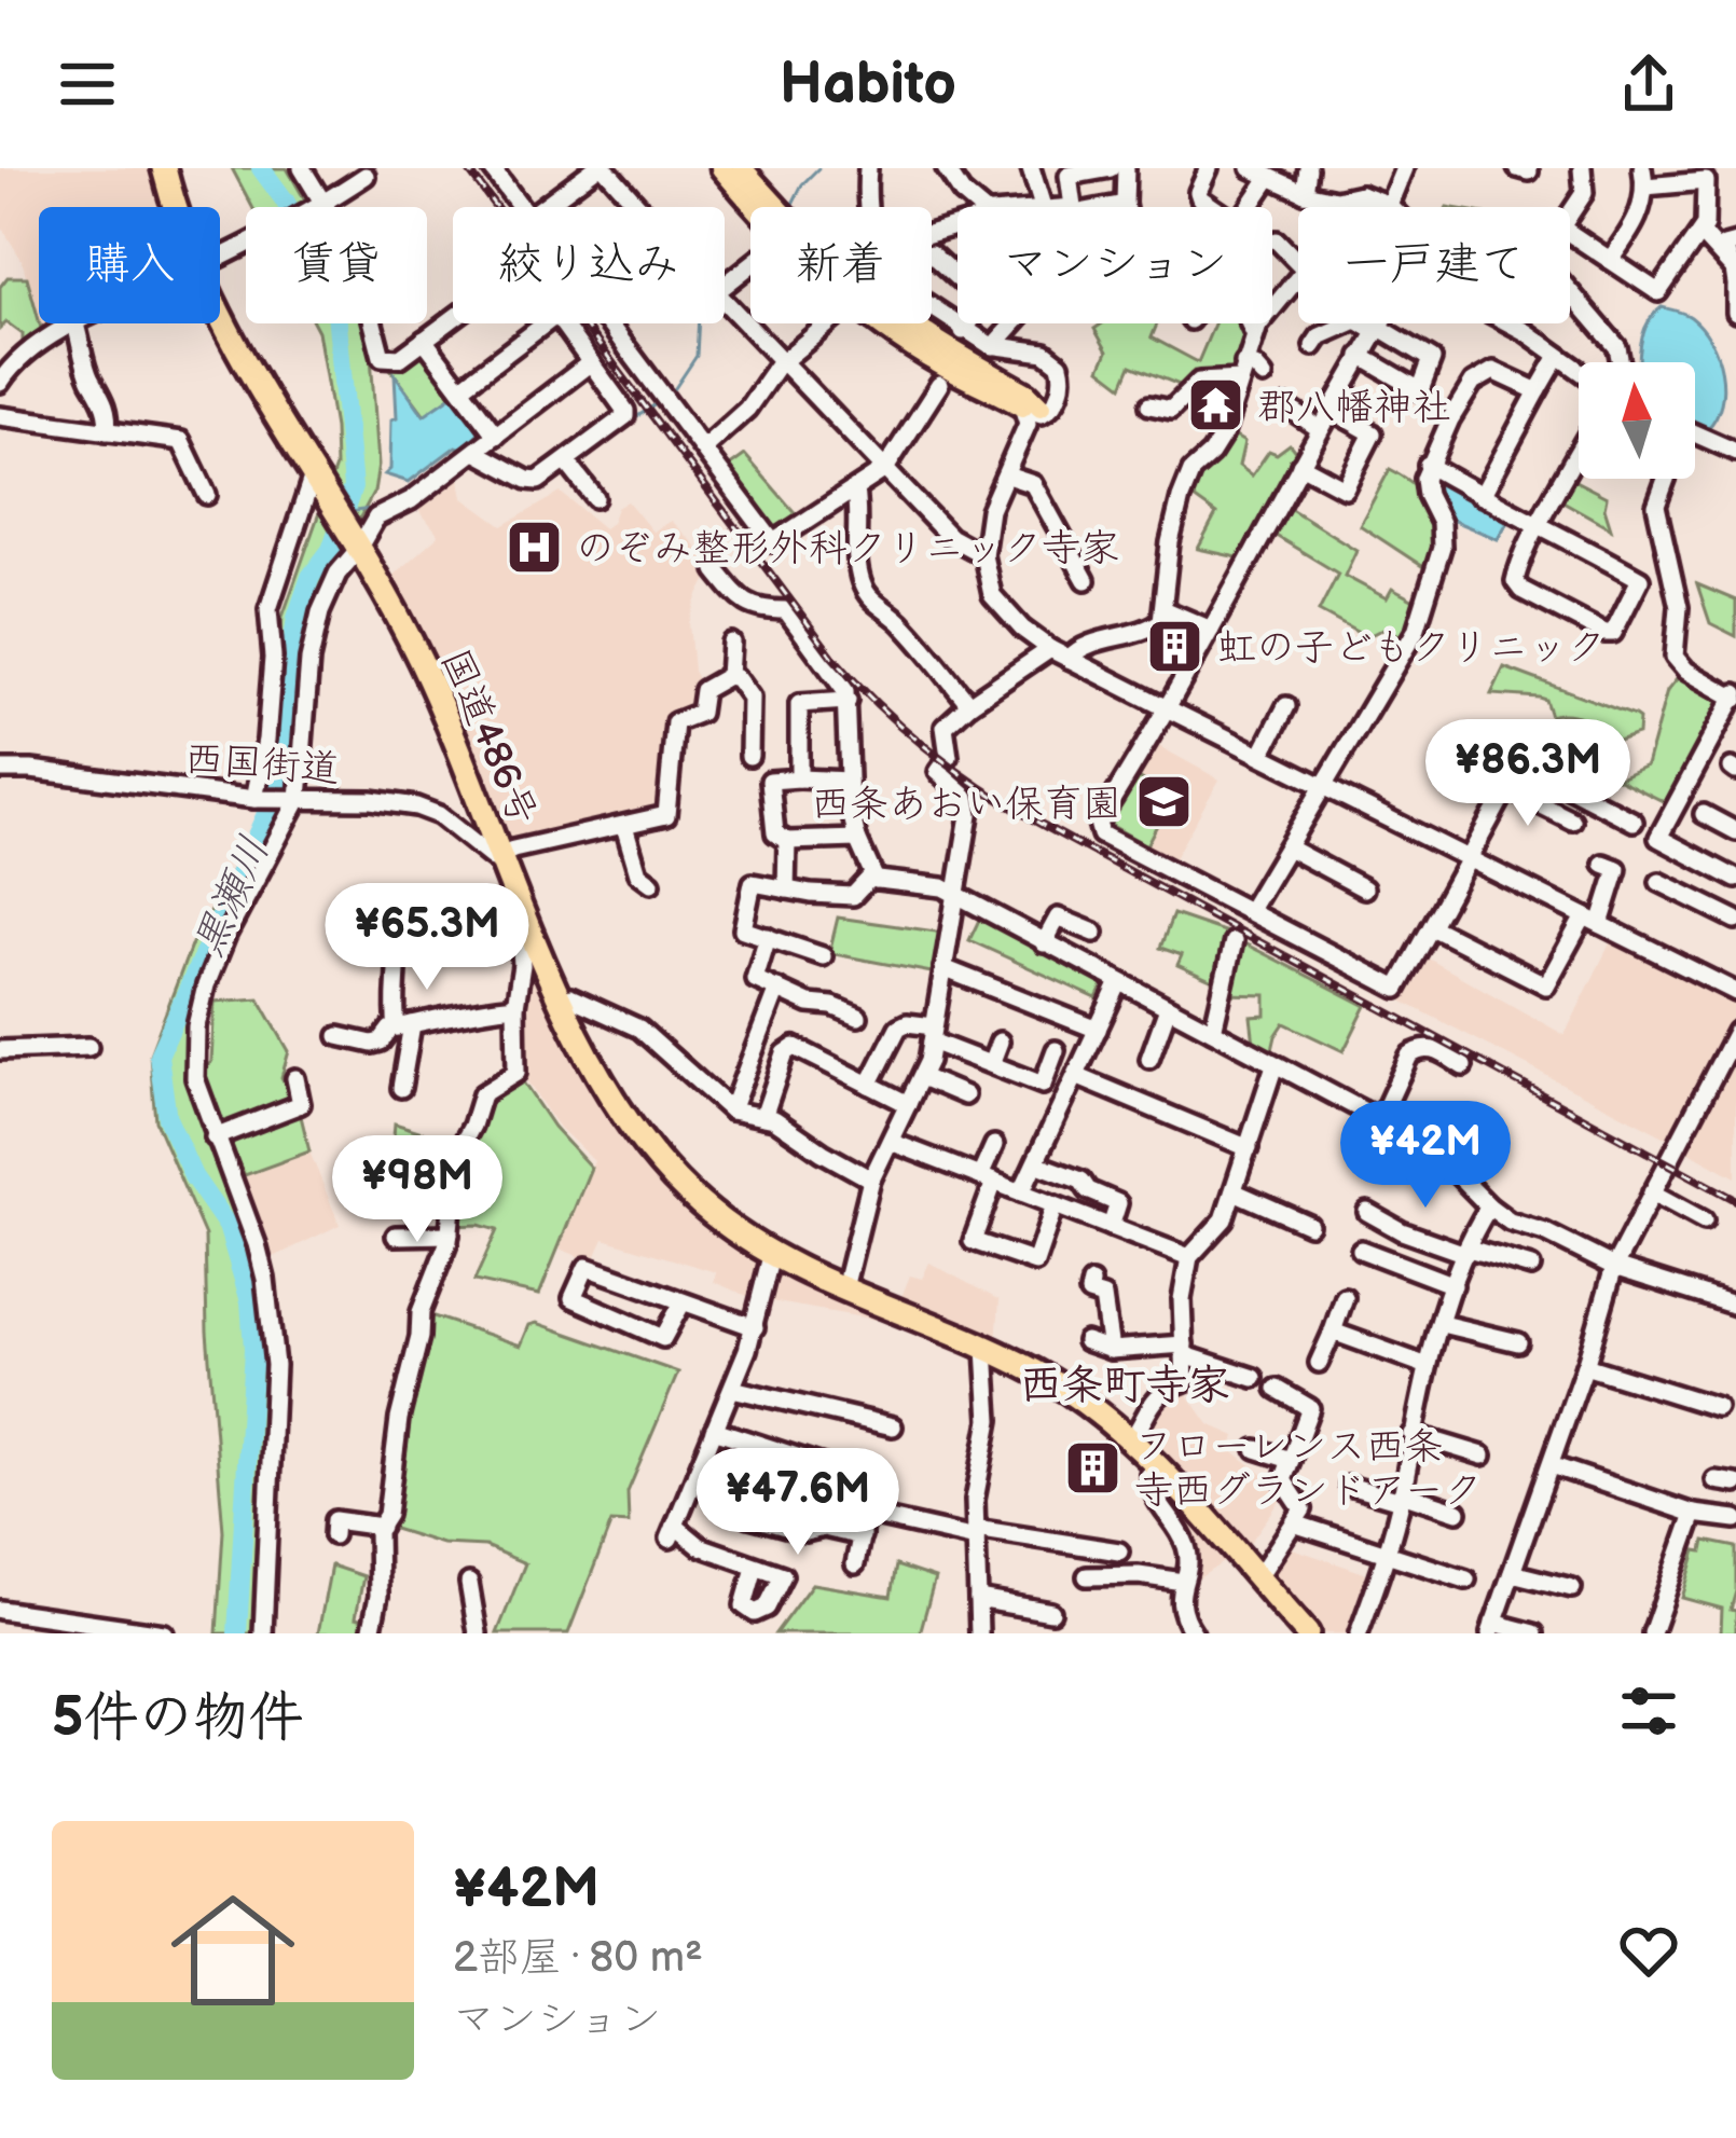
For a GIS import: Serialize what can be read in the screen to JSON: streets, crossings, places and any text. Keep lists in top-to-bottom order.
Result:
{
  "streets": {
    "highway": ["国道486号"],
    "street": ["西国街道"]
  },
  "crossings": [
    ["国道486号", "西国街道"]
  ],
  "districts": ["西条町寺家"],
  "water": ["黒瀬川"],
  "places": {
    "temple": ["郡八幡神社"],
    "hospital": ["のぞみ整形外科クリニック寺家"],
    "building": ["虹の子どもクリニック", "フローレンス西条 寺西グランドアーク"],
    "school or university": ["西条あおい保育園"]
  },
  "north": "top",
  "page": {
    "header": "Habito",
    "chip": [
      "購入",
      "賃貸",
      "絞り込み",
      "新着",
      "マンション",
      "一戸建て"
    ],
    "price": [
      "¥86.3M",
      "¥65.3M",
      "¥42M",
      "¥98M",
      "¥47.6M"
    ],
    "heading": "5件の物件",
    "list": [
      {
        "name": "¥42M",
        "note": "2部屋 · 80 m² · マンション"
      }
    ]
  }
}
